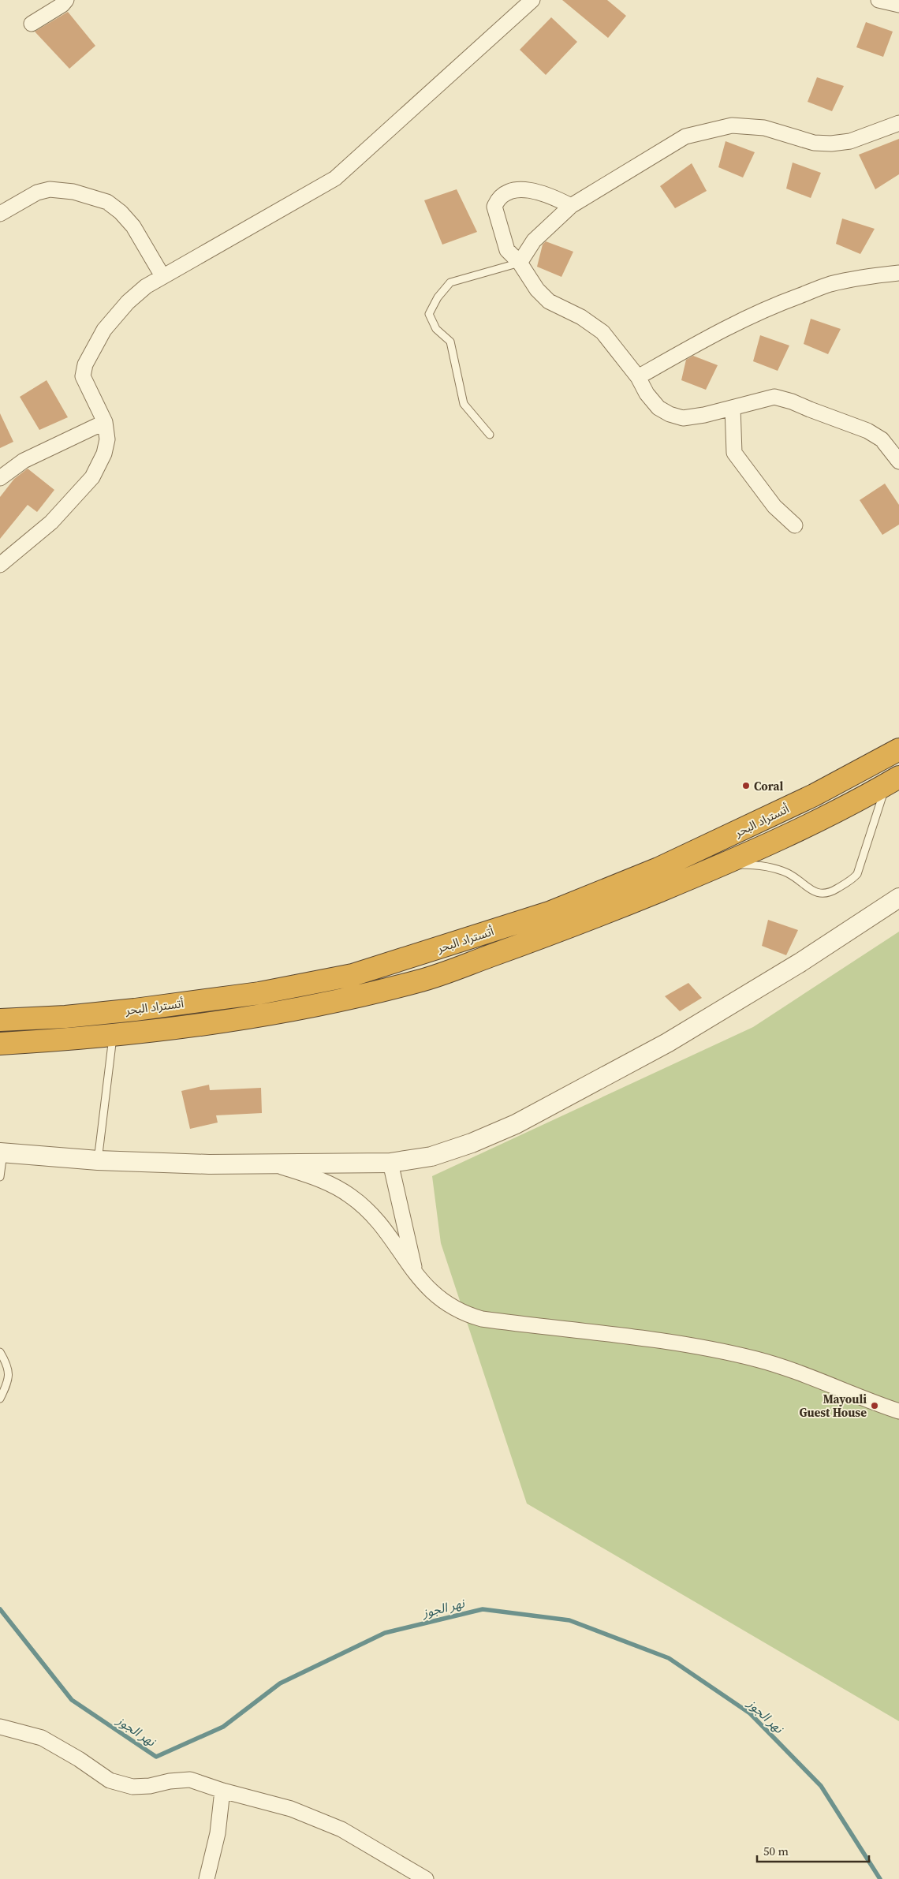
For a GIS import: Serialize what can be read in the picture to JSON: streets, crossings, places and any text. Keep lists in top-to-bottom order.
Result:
{
  "streets": {
    "highway": ["أتستراد البحر"]
  },
  "water": ["نهر الجوز"],
  "places": ["Coral", "Mayouli Guest House"],
  "scale_bar": "50 m"
}
